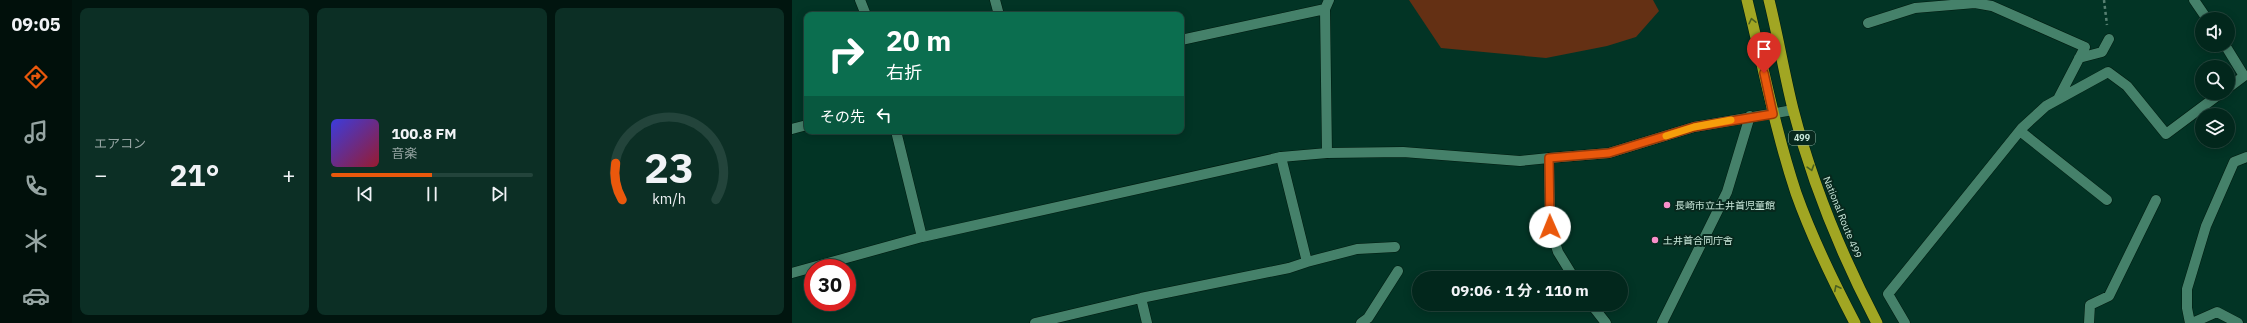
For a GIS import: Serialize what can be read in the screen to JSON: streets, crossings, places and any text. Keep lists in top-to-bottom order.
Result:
{
  "streets": {
    "highway": ["499", "National Route 499"]
  },
  "places": ["長崎市立土井首児童館", "土井首合同庁舎"],
  "page": {
    "tabs": "09:05",
    "tile": "エアコン",
    "turn": ["20 m", "右折"],
    "then": "その先",
    "song": ["100.8 FM", "音楽"],
    "heat": ["−", "21°", "+"],
    "limit": "30",
    "trip": "09:06 · 1 分 · 110 m",
    "gauge": ["23", "km/h"]
  }
}
